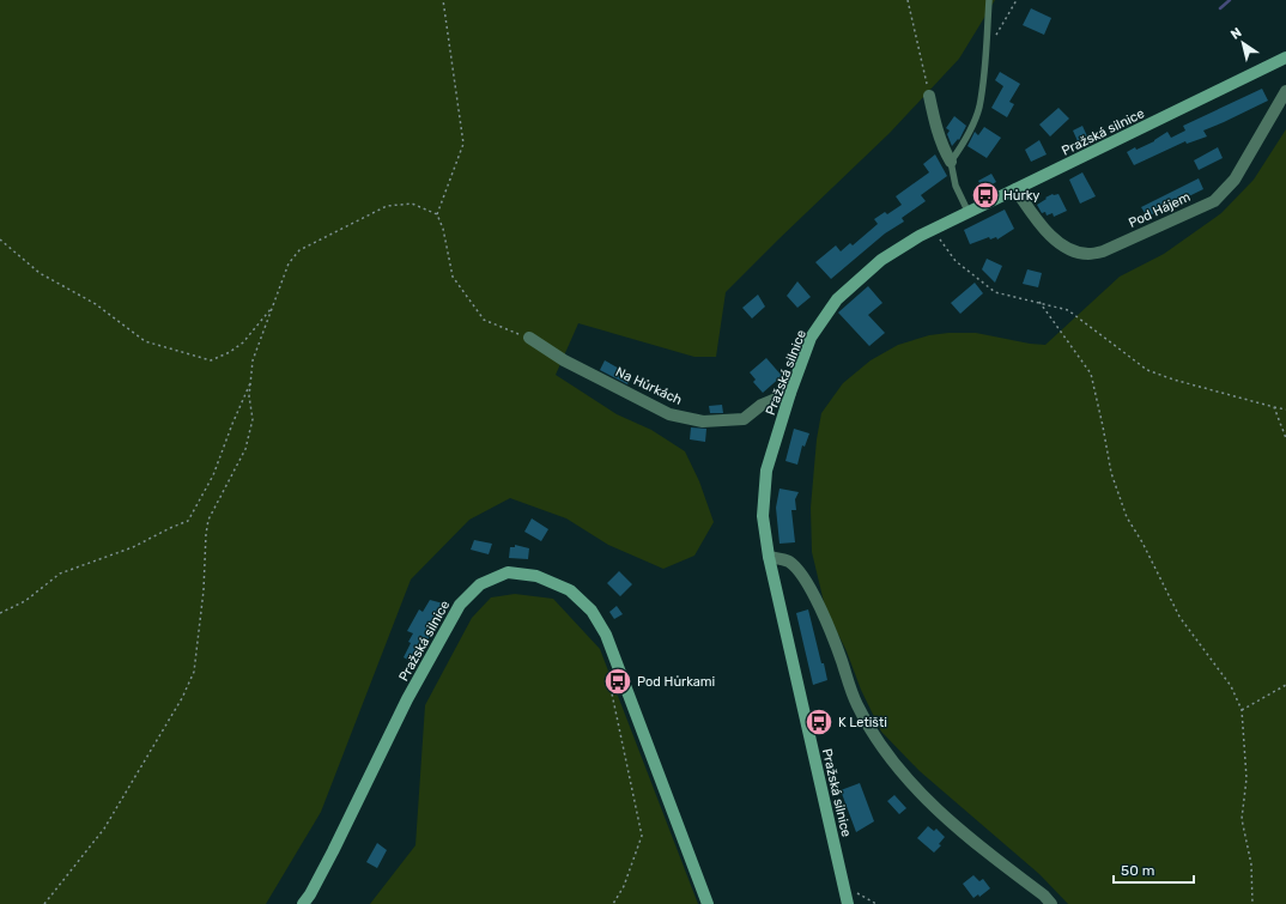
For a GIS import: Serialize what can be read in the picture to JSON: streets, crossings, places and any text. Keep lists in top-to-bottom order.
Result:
{
  "streets": {
    "street": ["Pražská silnice", "Pod Hájem", "Na Hůrkách"]
  },
  "crossings": [
    ["Pražská silnice", "Pod Hájem"],
    ["Pražská silnice", "Na Hůrkách"]
  ],
  "places": {
    "bus stop": ["Hůrky", "Pod Hůrkami", "K Letišti"]
  },
  "scale_bar": "50 m",
  "north": "top left"
}
